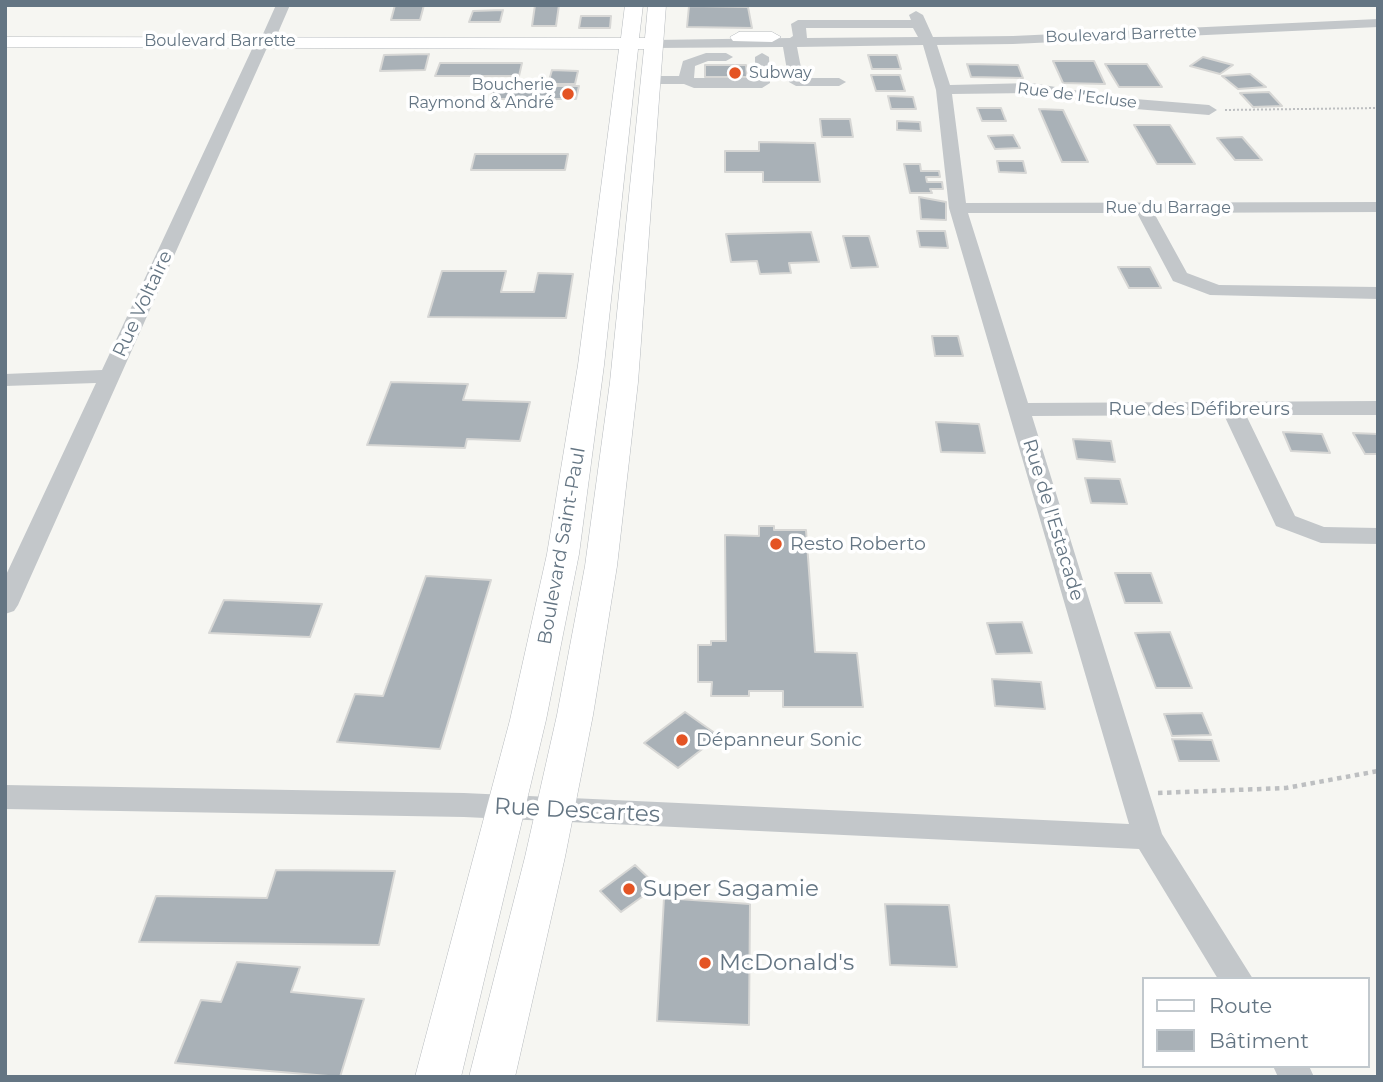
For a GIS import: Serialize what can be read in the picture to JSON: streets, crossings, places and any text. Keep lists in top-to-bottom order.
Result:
{
  "streets": {
    "main road": ["Boulevard Barrette", "Boulevard Saint-Paul"],
    "street": [
      "Rue de l'Ecluse",
      "Rue du Barrage",
      "Rue Voltaire",
      "Rue des Défibreurs",
      "Rue de l'Estacade",
      "Rue Descartes"
    ]
  },
  "crossings": [
    ["Boulevard Barrette", "Rue Voltaire"],
    ["Boulevard Barrette", "Rue de l'Estacade"],
    ["Boulevard Barrette", "Boulevard Saint-Paul"],
    ["Rue de l'Ecluse", "Rue de l'Estacade"],
    ["Rue du Barrage", "Rue de l'Estacade"],
    ["Rue des Défibreurs", "Rue de l'Estacade"],
    ["Rue de l'Estacade", "Rue Descartes"],
    ["Boulevard Saint-Paul", "Rue Descartes"]
  ],
  "places": [
    "Subway",
    "Boucherie Raymond & André",
    "Resto Roberto",
    "Dépanneur Sonic",
    "Super Sagamie",
    "McDonald's"
  ],
  "legend": ["Route", "Bâtiment"]
}
